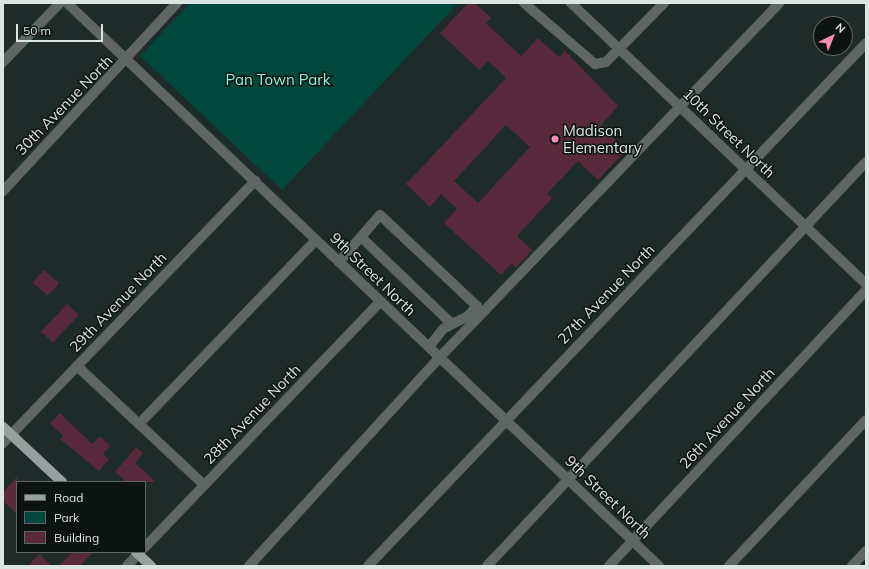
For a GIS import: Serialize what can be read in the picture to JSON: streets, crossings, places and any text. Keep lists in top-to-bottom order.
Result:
{
  "streets": {
    "street": [
      "30th Avenue North",
      "10th Street North",
      "9th Street North",
      "27th Avenue North",
      "29th Avenue North",
      "28th Avenue North",
      "26th Avenue North"
    ]
  },
  "crossings": [
    ["30th Avenue North", "9th Street North"],
    ["10th Street North", "27th Avenue North"],
    ["9th Street North", "27th Avenue North"],
    ["9th Street North", "29th Avenue North"],
    ["9th Street North", "28th Avenue North"],
    ["9th Street North", "26th Avenue North"]
  ],
  "parks": ["Pan Town Park"],
  "places": ["Madison Elementary"],
  "legend": ["Road", "Park", "Building"],
  "scale_bar": "50 m",
  "north": "top right"
}
